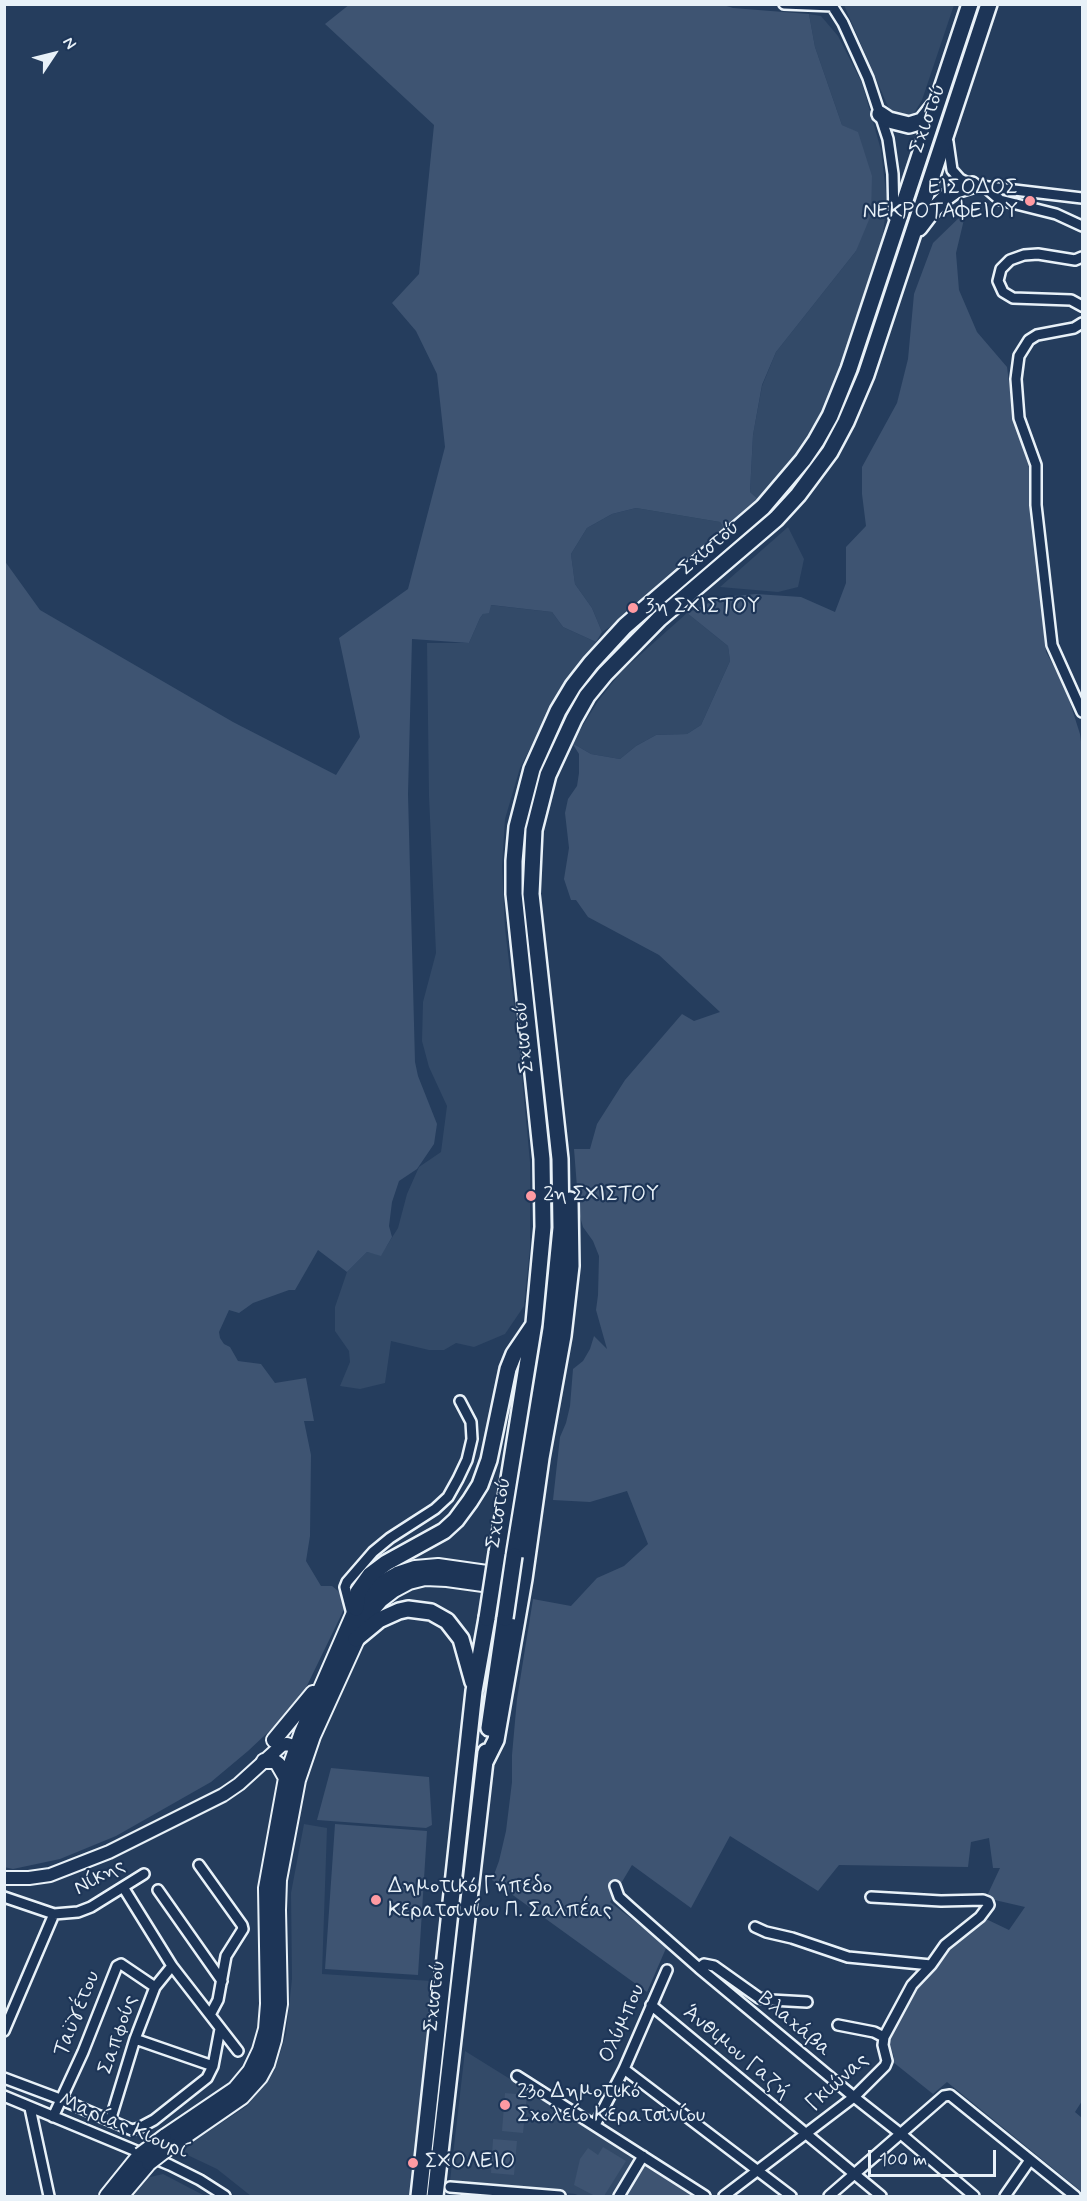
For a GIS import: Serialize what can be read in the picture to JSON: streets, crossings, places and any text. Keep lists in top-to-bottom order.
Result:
{
  "streets": {
    "main road": ["Σχιστού"],
    "street": [
      "Νίκης",
      "Ταϋγέτου",
      "Ολύμπου",
      "Βλαχάβα",
      "Σαπφούς",
      "Άνθιμου Γαζή",
      "Γκιώνας",
      "Μαρίας Κιουρί"
    ]
  },
  "crossings": [
    ["Ταϋγέτου", "Σαπφούς"],
    ["Ταϋγέτου", "Μαρίας Κιουρί"],
    ["Ολύμπου", "Άνθιμου Γαζή"],
    ["Βλαχάβα", "Γκιώνας"],
    ["Σαπφούς", "Μαρίας Κιουρί"],
    ["Άνθιμου Γαζή", "Γκιώνας"]
  ],
  "places": [
    "ΕΙΣΟΔΟΣ ΝΕΚΡΟΤΑΦΕΙΟΥ",
    "3η ΣΧΙΣΤΟΥ",
    "2η ΣΧΙΣΤΟΥ",
    "Δημοτικό Γήπεδο Κερατσινίου Π. Σαλπέας",
    "23o Δημοτικό Σχολείο Κερατσινίου",
    "ΣΧΟΛΕΙΟ"
  ],
  "scale_bar": "100 m",
  "north": "top right"
}
